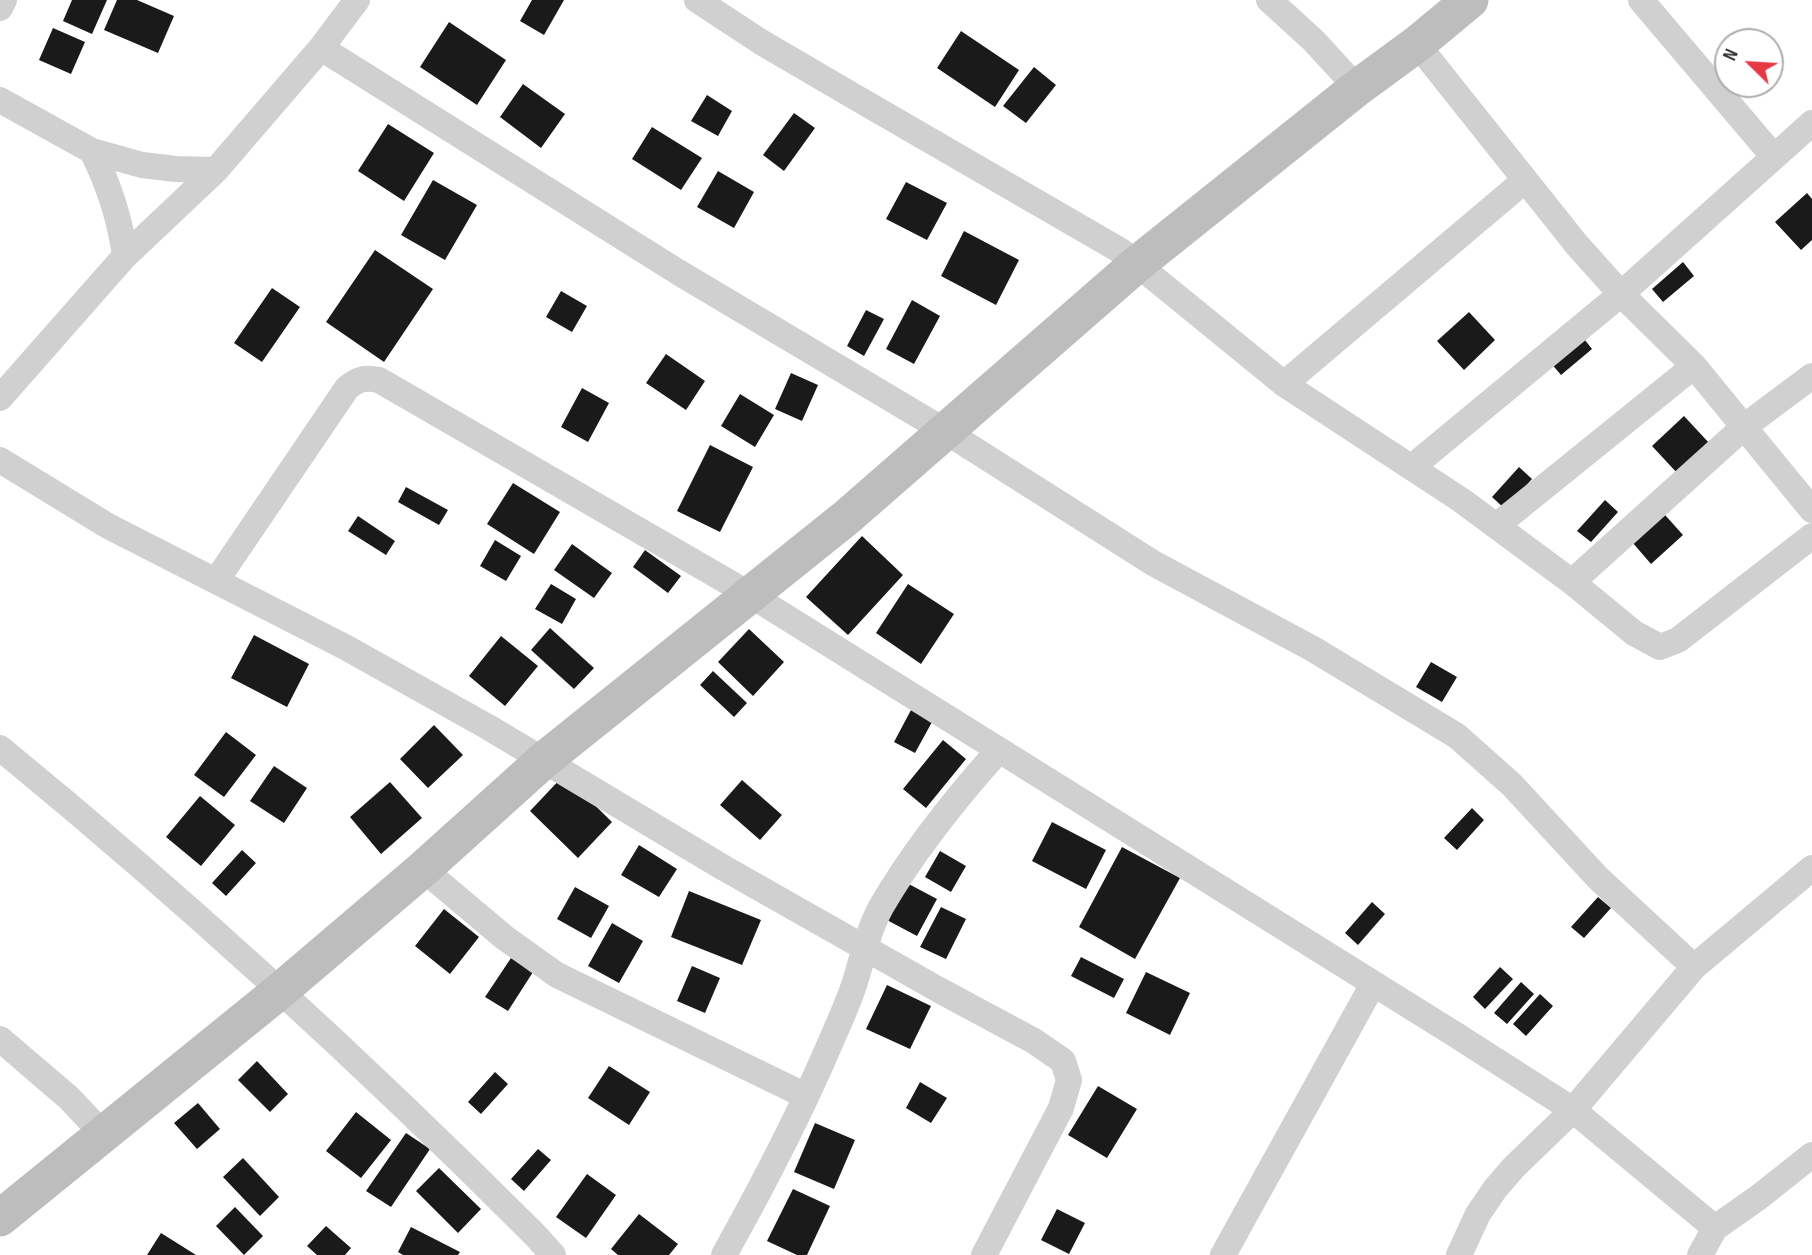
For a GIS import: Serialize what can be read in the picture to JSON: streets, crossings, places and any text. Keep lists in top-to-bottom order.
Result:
{
  "north": "top left"
}
